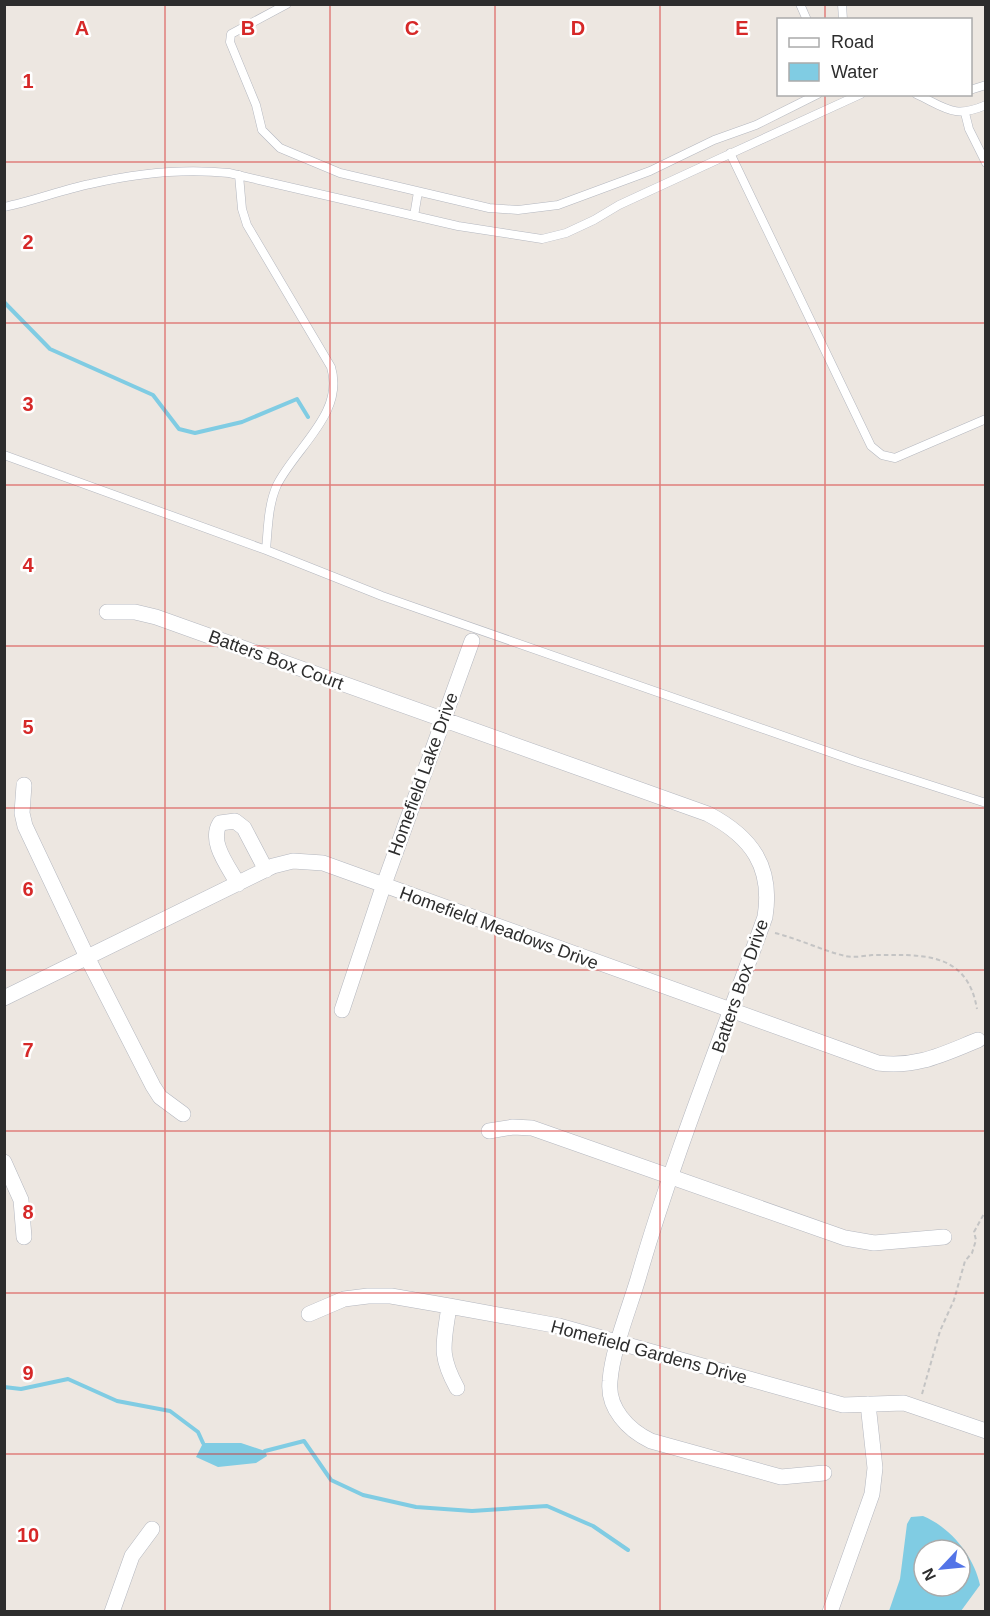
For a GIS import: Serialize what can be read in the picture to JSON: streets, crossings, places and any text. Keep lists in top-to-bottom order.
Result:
{
  "streets": {
    "street": [
      "Batters Box Court",
      "Homefield Lake Drive",
      "Homefield Meadows Drive",
      "Batters Box Drive",
      "Homefield Gardens Drive"
    ]
  },
  "crossings": [
    ["Batters Box Court", "Homefield Lake Drive"],
    ["Batters Box Court", "Batters Box Drive"],
    ["Homefield Lake Drive", "Homefield Meadows Drive"],
    ["Homefield Lake Drive", "Batters Box Drive"],
    ["Homefield Meadows Drive", "Batters Box Drive"],
    ["Batters Box Drive", "Homefield Gardens Drive"]
  ],
  "legend": ["Road", "Water"],
  "north": "bottom left",
  "grid": {
    "columns": [
      "A",
      "B",
      "C",
      "D",
      "E"
    ],
    "rows": [
      "1",
      "2",
      "3",
      "4",
      "5",
      "6",
      "7",
      "8",
      "9",
      "10"
    ]
  }
}
